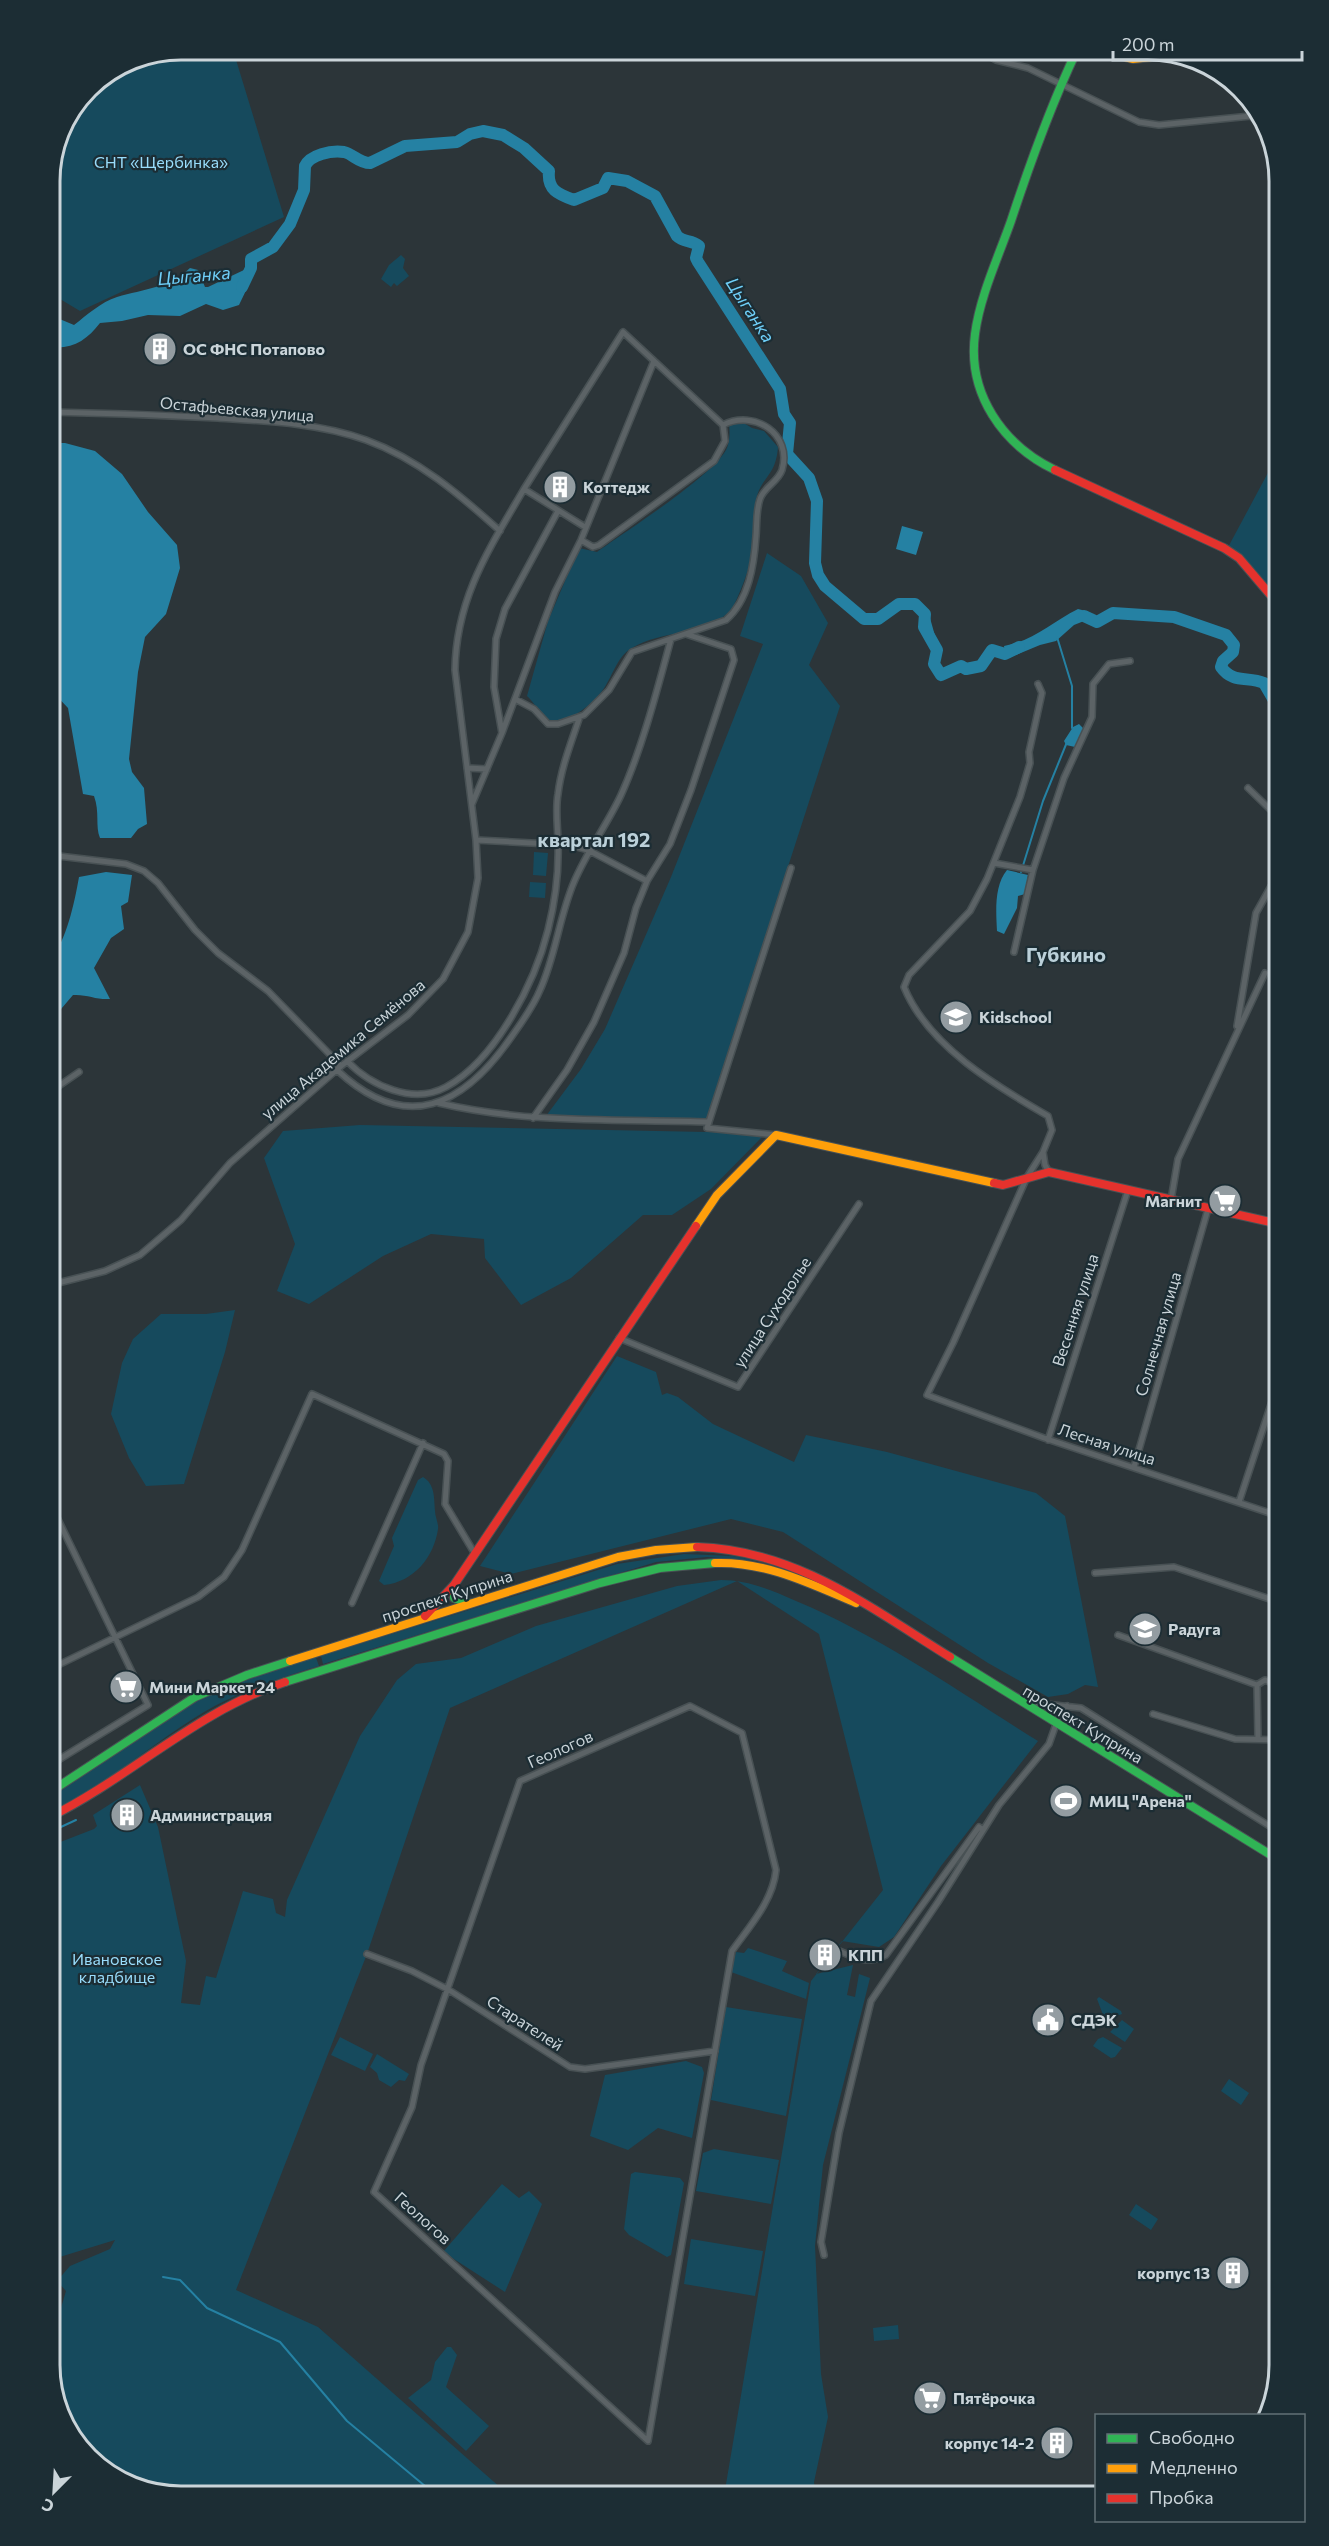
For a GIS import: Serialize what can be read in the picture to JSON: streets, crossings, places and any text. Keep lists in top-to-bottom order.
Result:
{
  "streets": {
    "main road": ["проспект Куприна"],
    "street": [
      "Остафьевская улица",
      "улица Академика Семёнова",
      "Весенняя улица",
      "улица Суходолье",
      "Солнечная улица",
      "Лесная улица",
      "Геологов",
      "Старателей"
    ]
  },
  "crossings": [
    ["Остафьевская улица", "улица Академика Семёнова"],
    ["Весенняя улица", "Лесная улица"],
    ["Солнечная улица", "Лесная улица"],
    ["Геологов", "Старателей"]
  ],
  "districts": ["квартал 192", "Губкино"],
  "water": ["Цыганка"],
  "parks": ["СНТ «Щербинка»", "Ивановское кладбище"],
  "places": {
    "building": [
      "ОС ФНС Потапово",
      "Коттедж",
      "Администрация",
      "КПП",
      "корпус 13",
      "корпус 14-2"
    ],
    "school or university": ["Kidschool", "Радуга"],
    "supermarket": ["Магнит", "Мини Маркет 24", "Пятёрочка"],
    "sports": ["МИЦ \"Арена\""],
    "public building": ["СДЭК"]
  },
  "legend": ["Свободно", "Медленно", "Пробка"],
  "scale_bar": "200 m",
  "north": "bottom left"
}
